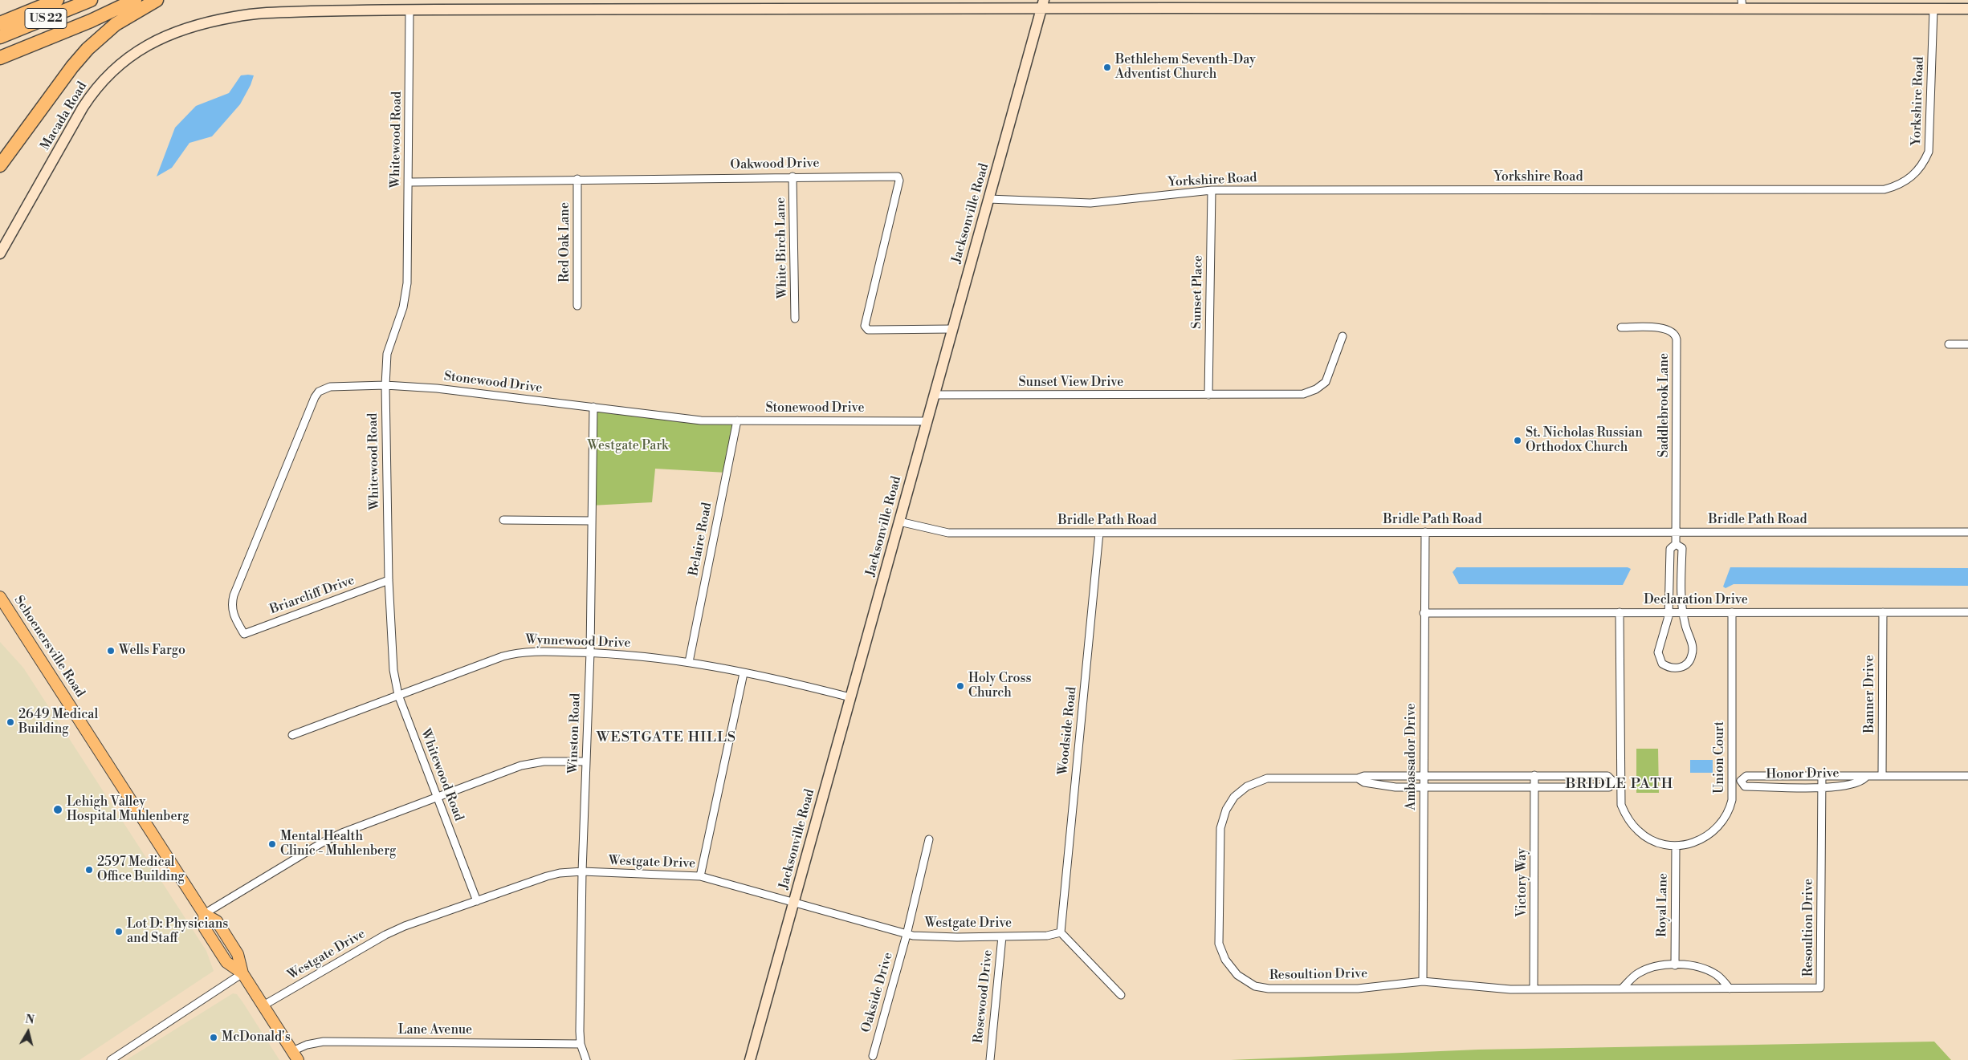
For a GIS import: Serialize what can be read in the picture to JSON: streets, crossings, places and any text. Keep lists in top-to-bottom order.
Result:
{
  "streets": {
    "highway": ["US 22"],
    "main road": ["Schoenersville Road"],
    "street": [
      "Yorkshire Road",
      "Macada Road",
      "Whitewood Road",
      "Oakwood Drive",
      "Jacksonville Road",
      "Red Oak Lane",
      "White Birch Lane",
      "Sunset Place",
      "Stonewood Drive",
      "Sunset View Drive",
      "Saddlebrook Lane",
      "Bridle Path Road",
      "Belaire Road",
      "Briarcliff Drive",
      "Declaration Drive",
      "Wynnewood Drive",
      "Banner Drive",
      "Woodside Road",
      "Winston Road",
      "Ambassador Drive",
      "Union Court",
      "Honor Drive",
      "Westgate Drive",
      "Victory Way",
      "Royal Lane",
      "Resoultion Drive",
      "Oakside Drive",
      "Rosewood Drive",
      "Lane Avenue"
    ]
  },
  "crossings": [
    ["Yorkshire Road", "Macada Road"],
    ["Yorkshire Road", "Jacksonville Road"],
    ["Yorkshire Road", "Sunset Place"],
    ["Macada Road", "Whitewood Road"],
    ["Macada Road", "Jacksonville Road"],
    ["Whitewood Road", "Oakwood Drive"],
    ["Whitewood Road", "Stonewood Drive"],
    ["Whitewood Road", "Briarcliff Drive"],
    ["Whitewood Road", "Wynnewood Drive"],
    ["Whitewood Road", "Westgate Drive"],
    ["Oakwood Drive", "Jacksonville Road"],
    ["Oakwood Drive", "Red Oak Lane"],
    ["Oakwood Drive", "White Birch Lane"],
    ["Jacksonville Road", "Stonewood Drive"],
    ["Jacksonville Road", "Sunset View Drive"],
    ["Jacksonville Road", "Bridle Path Road"],
    ["Jacksonville Road", "Wynnewood Drive"],
    ["Jacksonville Road", "Westgate Drive"],
    ["Sunset Place", "Sunset View Drive"],
    ["Stonewood Drive", "Belaire Road"],
    ["Stonewood Drive", "Briarcliff Drive"],
    ["Stonewood Drive", "Winston Road"],
    ["Saddlebrook Lane", "Bridle Path Road"],
    ["Bridle Path Road", "Woodside Road"],
    ["Bridle Path Road", "Ambassador Drive"],
    ["Belaire Road", "Wynnewood Drive"],
    ["Declaration Drive", "Banner Drive"],
    ["Declaration Drive", "Ambassador Drive"],
    ["Declaration Drive", "Union Court"],
    ["Wynnewood Drive", "Winston Road"],
    ["Schoenersville Road", "Westgate Drive"],
    ["Schoenersville Road", "Lane Avenue"],
    ["Banner Drive", "Honor Drive"],
    ["Woodside Road", "Westgate Drive"],
    ["Winston Road", "Westgate Drive"],
    ["Winston Road", "Lane Avenue"],
    ["Ambassador Drive", "Resoultion Drive"],
    ["Union Court", "Honor Drive"],
    ["Union Court", "Royal Lane"],
    ["Union Court", "Resoultion Drive"],
    ["Honor Drive", "Resoultion Drive"],
    ["Westgate Drive", "Oakside Drive"],
    ["Westgate Drive", "Rosewood Drive"],
    ["Victory Way", "Resoultion Drive"]
  ],
  "districts": ["WESTGATE HILLS", "BRIDLE PATH"],
  "parks": ["Westgate Park"],
  "places": [
    "Bethlehem Seventh-Day Adventist Church",
    "St. Nicholas Russian Orthodox Church",
    "Wells Fargo",
    "Holy Cross Church",
    "2649 Medical Building",
    "Lehigh Valley Hospital Muhlenberg",
    "Mental Health Clinic - Muhlenberg",
    "2597 Medical Office Building",
    "Lot D: Physicians and Staff",
    "McDonald's"
  ],
  "north": "top"
}
